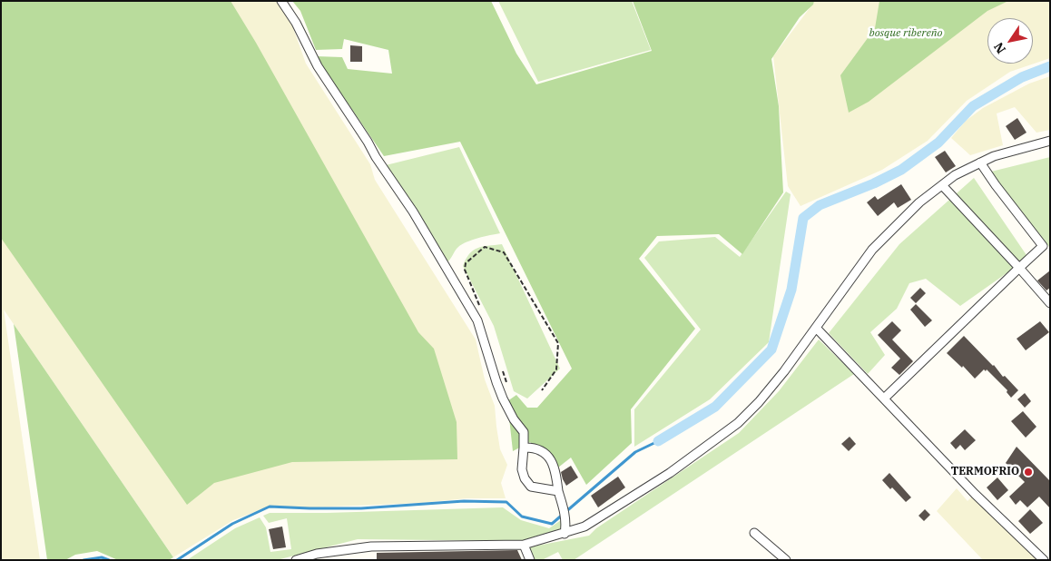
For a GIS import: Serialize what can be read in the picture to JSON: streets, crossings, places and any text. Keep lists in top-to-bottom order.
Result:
{
  "parks": ["bosque ribereño"],
  "places": ["TERMOFRIO"],
  "north": "bottom left"
}
